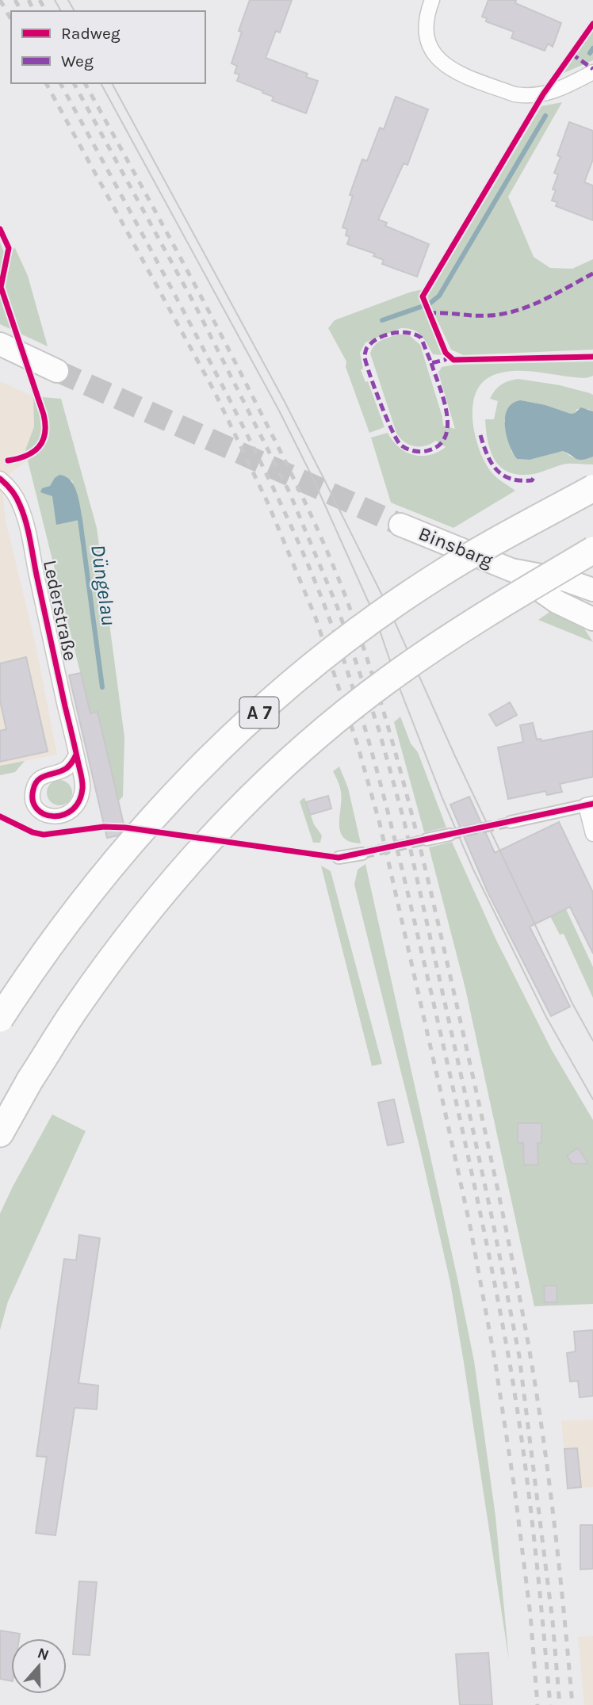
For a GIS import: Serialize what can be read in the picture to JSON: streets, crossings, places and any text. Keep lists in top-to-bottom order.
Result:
{
  "streets": {
    "highway": ["A 7"],
    "main road": ["Binsbarg"],
    "street": ["Lederstraße"]
  },
  "water": ["Düngelau"],
  "legend": ["Radweg", "Weg"],
  "north": "top"
}
